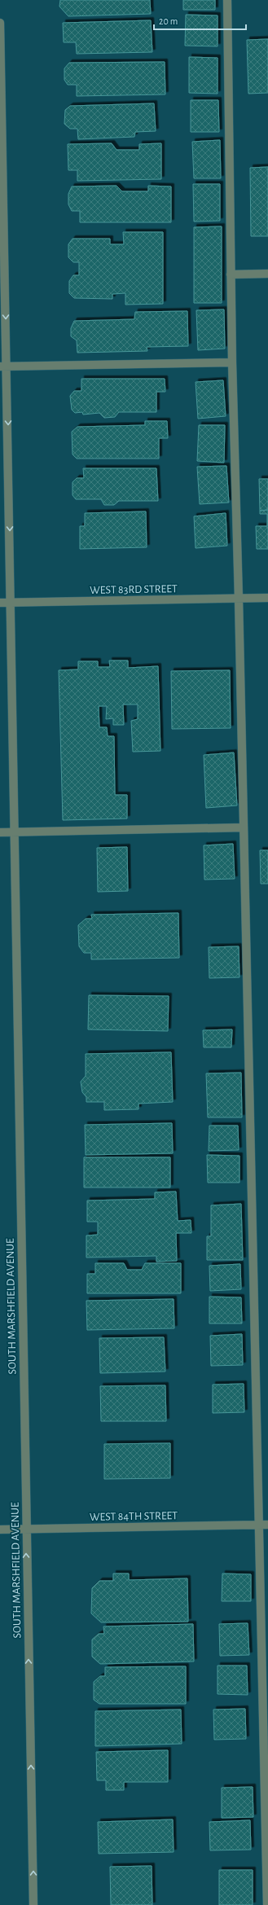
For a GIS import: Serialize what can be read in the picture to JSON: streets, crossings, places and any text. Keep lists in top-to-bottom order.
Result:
{
  "streets": {
    "street": ["WEST 83RD STREET", "SOUTH MARSHFIELD AVENUE", "WEST 84TH STREET"]
  },
  "crossings": [
    ["WEST 83RD STREET", "SOUTH MARSHFIELD AVENUE"],
    ["SOUTH MARSHFIELD AVENUE", "WEST 84TH STREET"]
  ],
  "scale_bar": "20 m"
}
